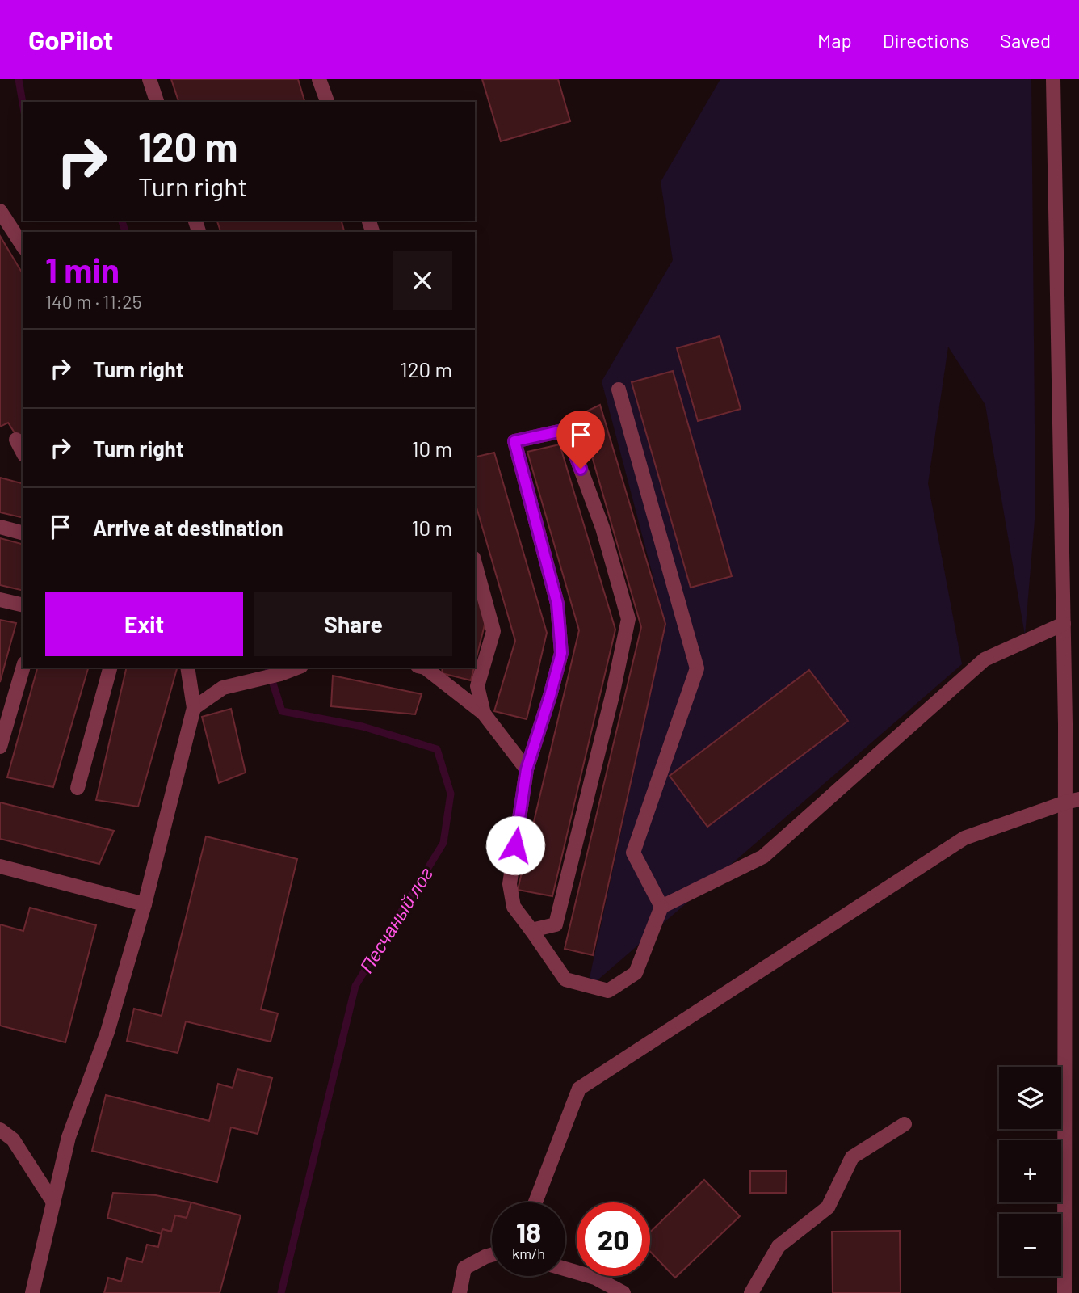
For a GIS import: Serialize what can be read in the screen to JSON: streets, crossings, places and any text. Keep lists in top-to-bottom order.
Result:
{
  "water": ["Песчаный лог"],
  "page": {
    "header": "GoPilot",
    "nav": ["Map", "Directions", "Saved"],
    "turn": ["120 m", "Turn right"],
    "heading": ["1 min", "140 m · 11:25"],
    "list": [
      {
        "name": "Turn right",
        "value": "120 m"
      },
      {
        "name": "Turn right",
        "value": "10 m"
      },
      {
        "name": "Arrive at destination",
        "value": "10 m"
      }
    ],
    "buttons": ["Exit", "Share"],
    "map_buttons": ["+", "−"],
    "speed": "18 km/h",
    "limit": "20"
  }
}
